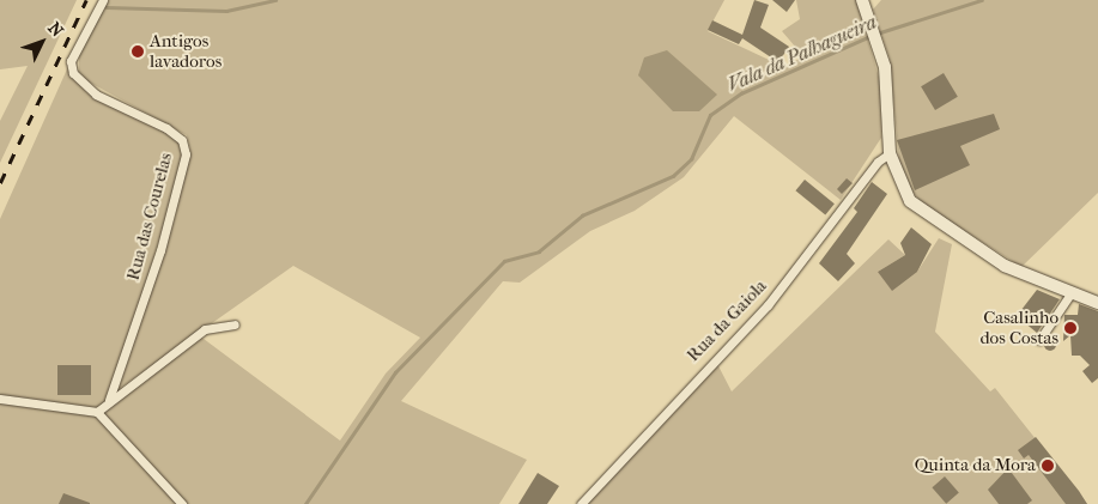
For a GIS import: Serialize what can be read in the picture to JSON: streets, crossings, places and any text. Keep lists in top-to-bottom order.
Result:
{
  "streets": {
    "street": ["Rua das Courelas", "Rua da Gaiola"]
  },
  "water": ["Vala da Palhagueira"],
  "places": ["Antigos lavadoros", "Casalinho dos Costas", "Quinta da Mora"],
  "north": "top right"
}
